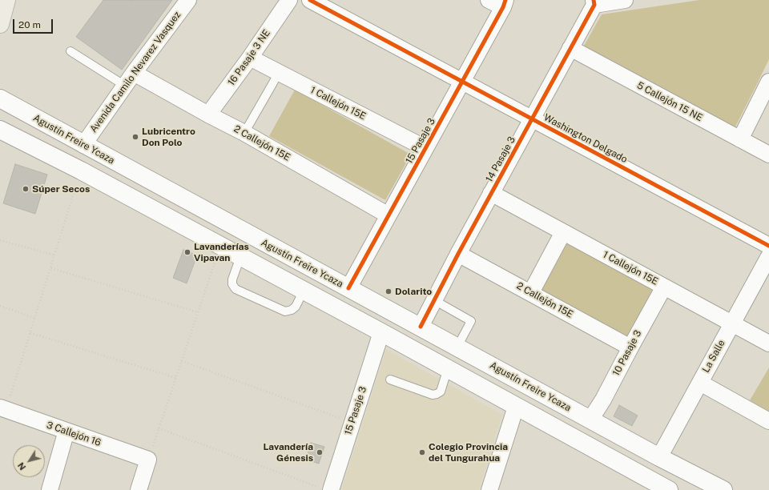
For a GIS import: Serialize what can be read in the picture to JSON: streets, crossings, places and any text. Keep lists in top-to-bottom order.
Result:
{
  "streets": {
    "main road": ["Agustín Freire Ycaza"],
    "street": [
      "16 Pasaje 3 NE",
      "Avenida Camilo Nevarez Vasquez",
      "5 Callejón 15 NE",
      "1 Callejón 15E",
      "Washington Delgado",
      "15 Pasaje 3",
      "2 Callejón 15E",
      "14 Pasaje 3",
      "10 Pasaje 3",
      "La Salle",
      "3 Callejón 16"
    ]
  },
  "crossings": [
    ["16 Pasaje 3 NE", "1 Callejón 15E"],
    ["16 Pasaje 3 NE", "2 Callejón 15E"],
    ["Avenida Camilo Nevarez Vasquez", "Agustín Freire Ycaza"],
    ["Avenida Camilo Nevarez Vasquez", "2 Callejón 15E"],
    ["5 Callejón 15 NE", "14 Pasaje 3"],
    ["1 Callejón 15E", "15 Pasaje 3"],
    ["1 Callejón 15E", "14 Pasaje 3"],
    ["1 Callejón 15E", "10 Pasaje 3"],
    ["1 Callejón 15E", "La Salle"],
    ["Washington Delgado", "15 Pasaje 3"],
    ["Washington Delgado", "14 Pasaje 3"],
    ["Agustín Freire Ycaza", "15 Pasaje 3"],
    ["Agustín Freire Ycaza", "14 Pasaje 3"],
    ["Agustín Freire Ycaza", "10 Pasaje 3"],
    ["Agustín Freire Ycaza", "La Salle"],
    ["15 Pasaje 3", "2 Callejón 15E"],
    ["2 Callejón 15E", "14 Pasaje 3"],
    ["2 Callejón 15E", "10 Pasaje 3"]
  ],
  "places": [
    "Lubricentro Don Polo",
    "Súper Secos",
    "Lavanderías Vipavan",
    "Dolarito",
    "Lavandería Génesis",
    "Colegio Provincia del Tungurahua"
  ],
  "scale_bar": "20 m",
  "north": "bottom left"
}
